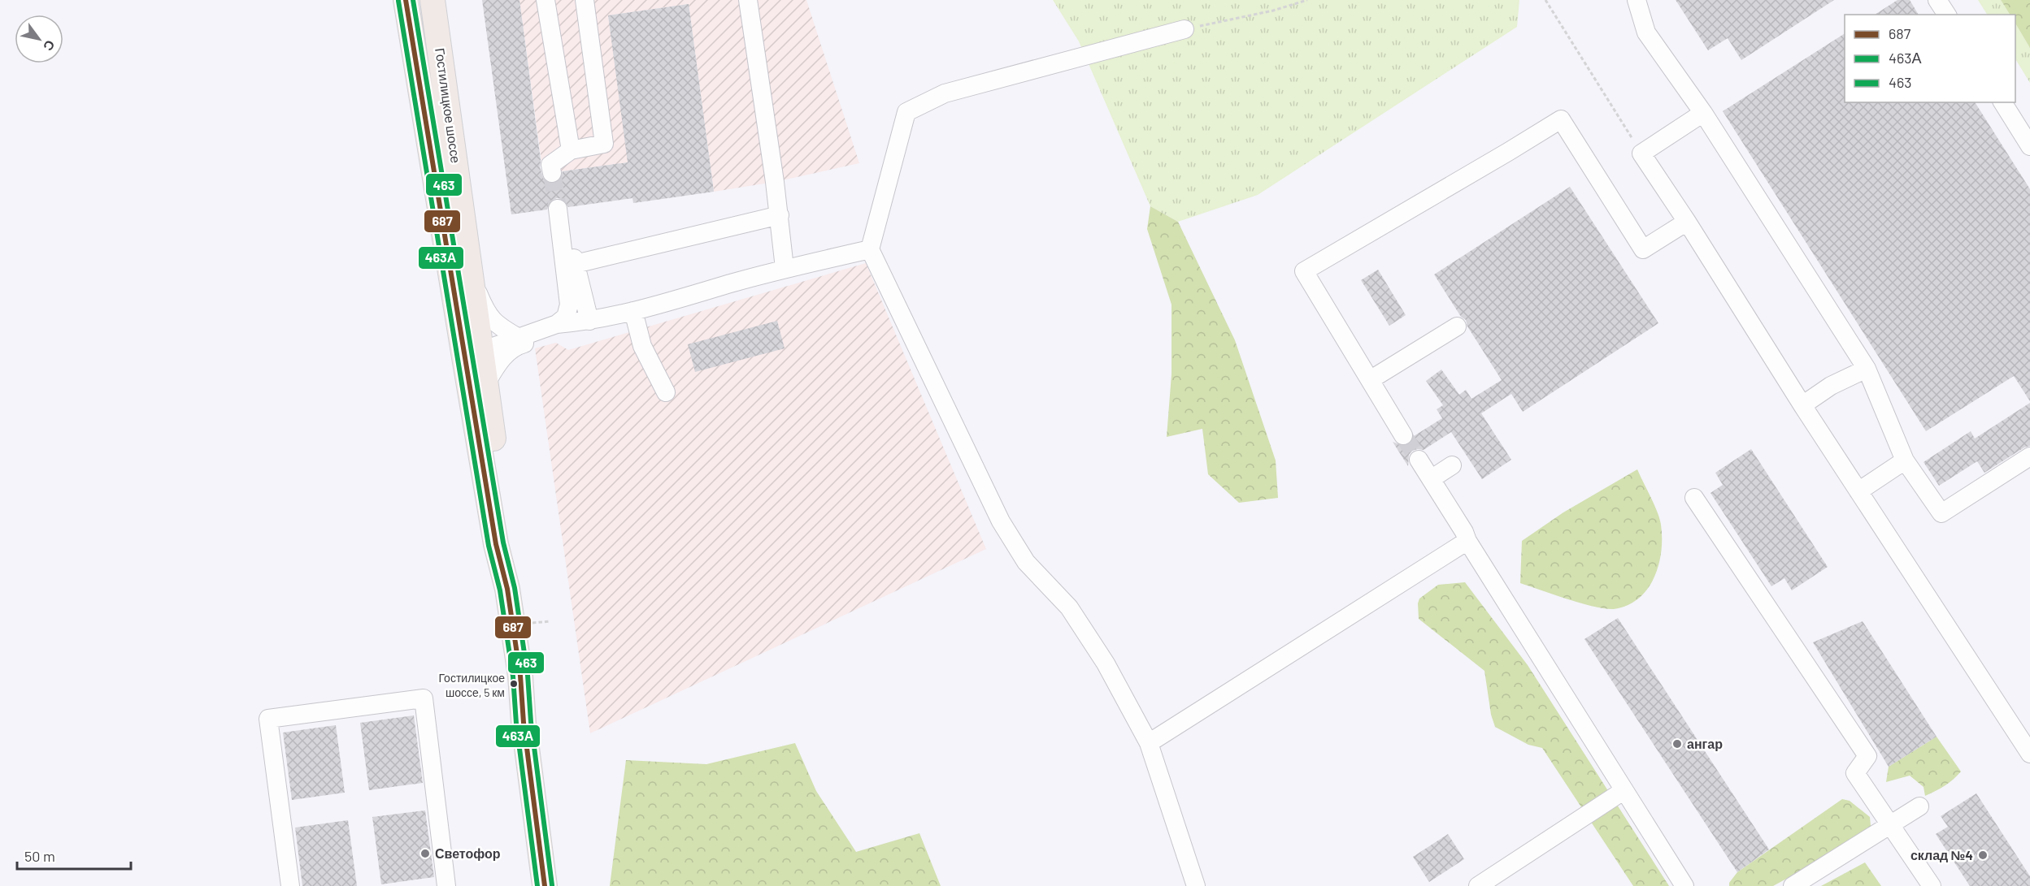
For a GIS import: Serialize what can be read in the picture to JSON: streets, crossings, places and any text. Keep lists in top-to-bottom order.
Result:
{
  "streets": {
    "main road": ["Гостилицкое шоссе"]
  },
  "places": [
    "Гостилицкое шоссе, 5 км",
    "ангар",
    "Светофор",
    "склад №4"
  ],
  "lines": ["transit line 687", "transit line 463", "transit line 463А"],
  "legend": ["687", "463А", "463"],
  "scale_bar": "50 m",
  "north": "bottom right"
}
